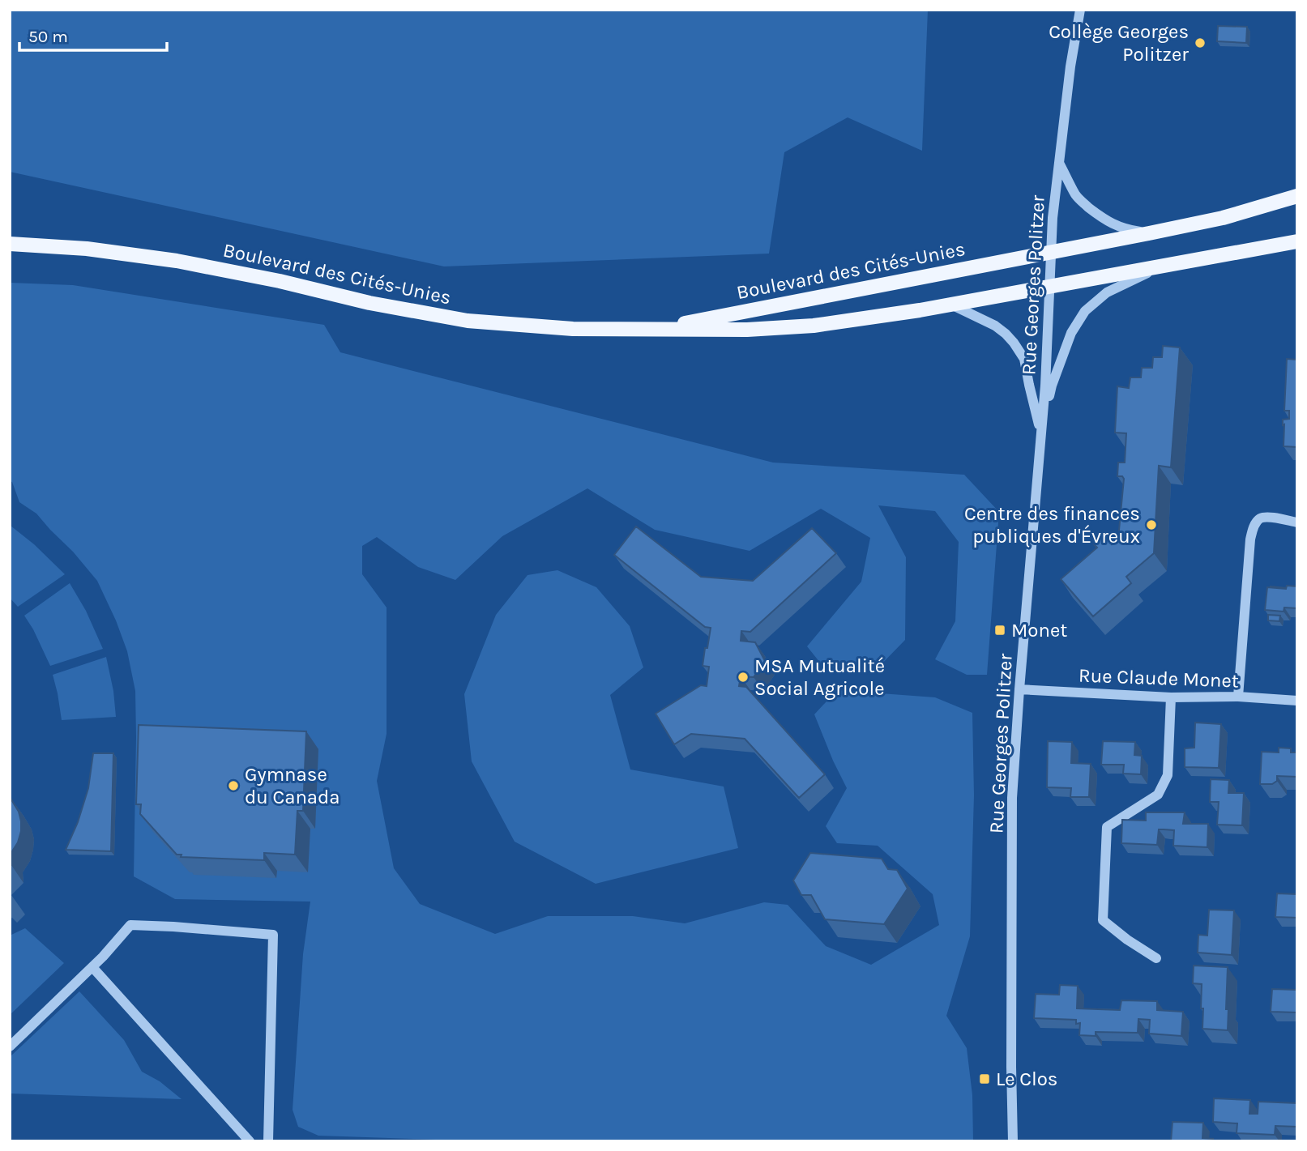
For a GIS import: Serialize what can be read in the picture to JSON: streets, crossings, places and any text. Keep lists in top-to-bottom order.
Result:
{
  "streets": {
    "main road": ["Boulevard des Cités-Unies"],
    "street": ["Rue Georges Politzer", "Rue Claude Monet"]
  },
  "crossings": [
    ["Boulevard des Cités-Unies", "Rue Georges Politzer"],
    ["Rue Georges Politzer", "Rue Claude Monet"]
  ],
  "places": {
    "other": [
      "Collège Georges Politzer",
      "Centre des finances publiques d'Évreux",
      "MSA Mutualité Social Agricole",
      "Gymnase du Canada"
    ],
    "transit": ["Monet", "Le Clos"]
  },
  "scale_bar": "50 m"
}
